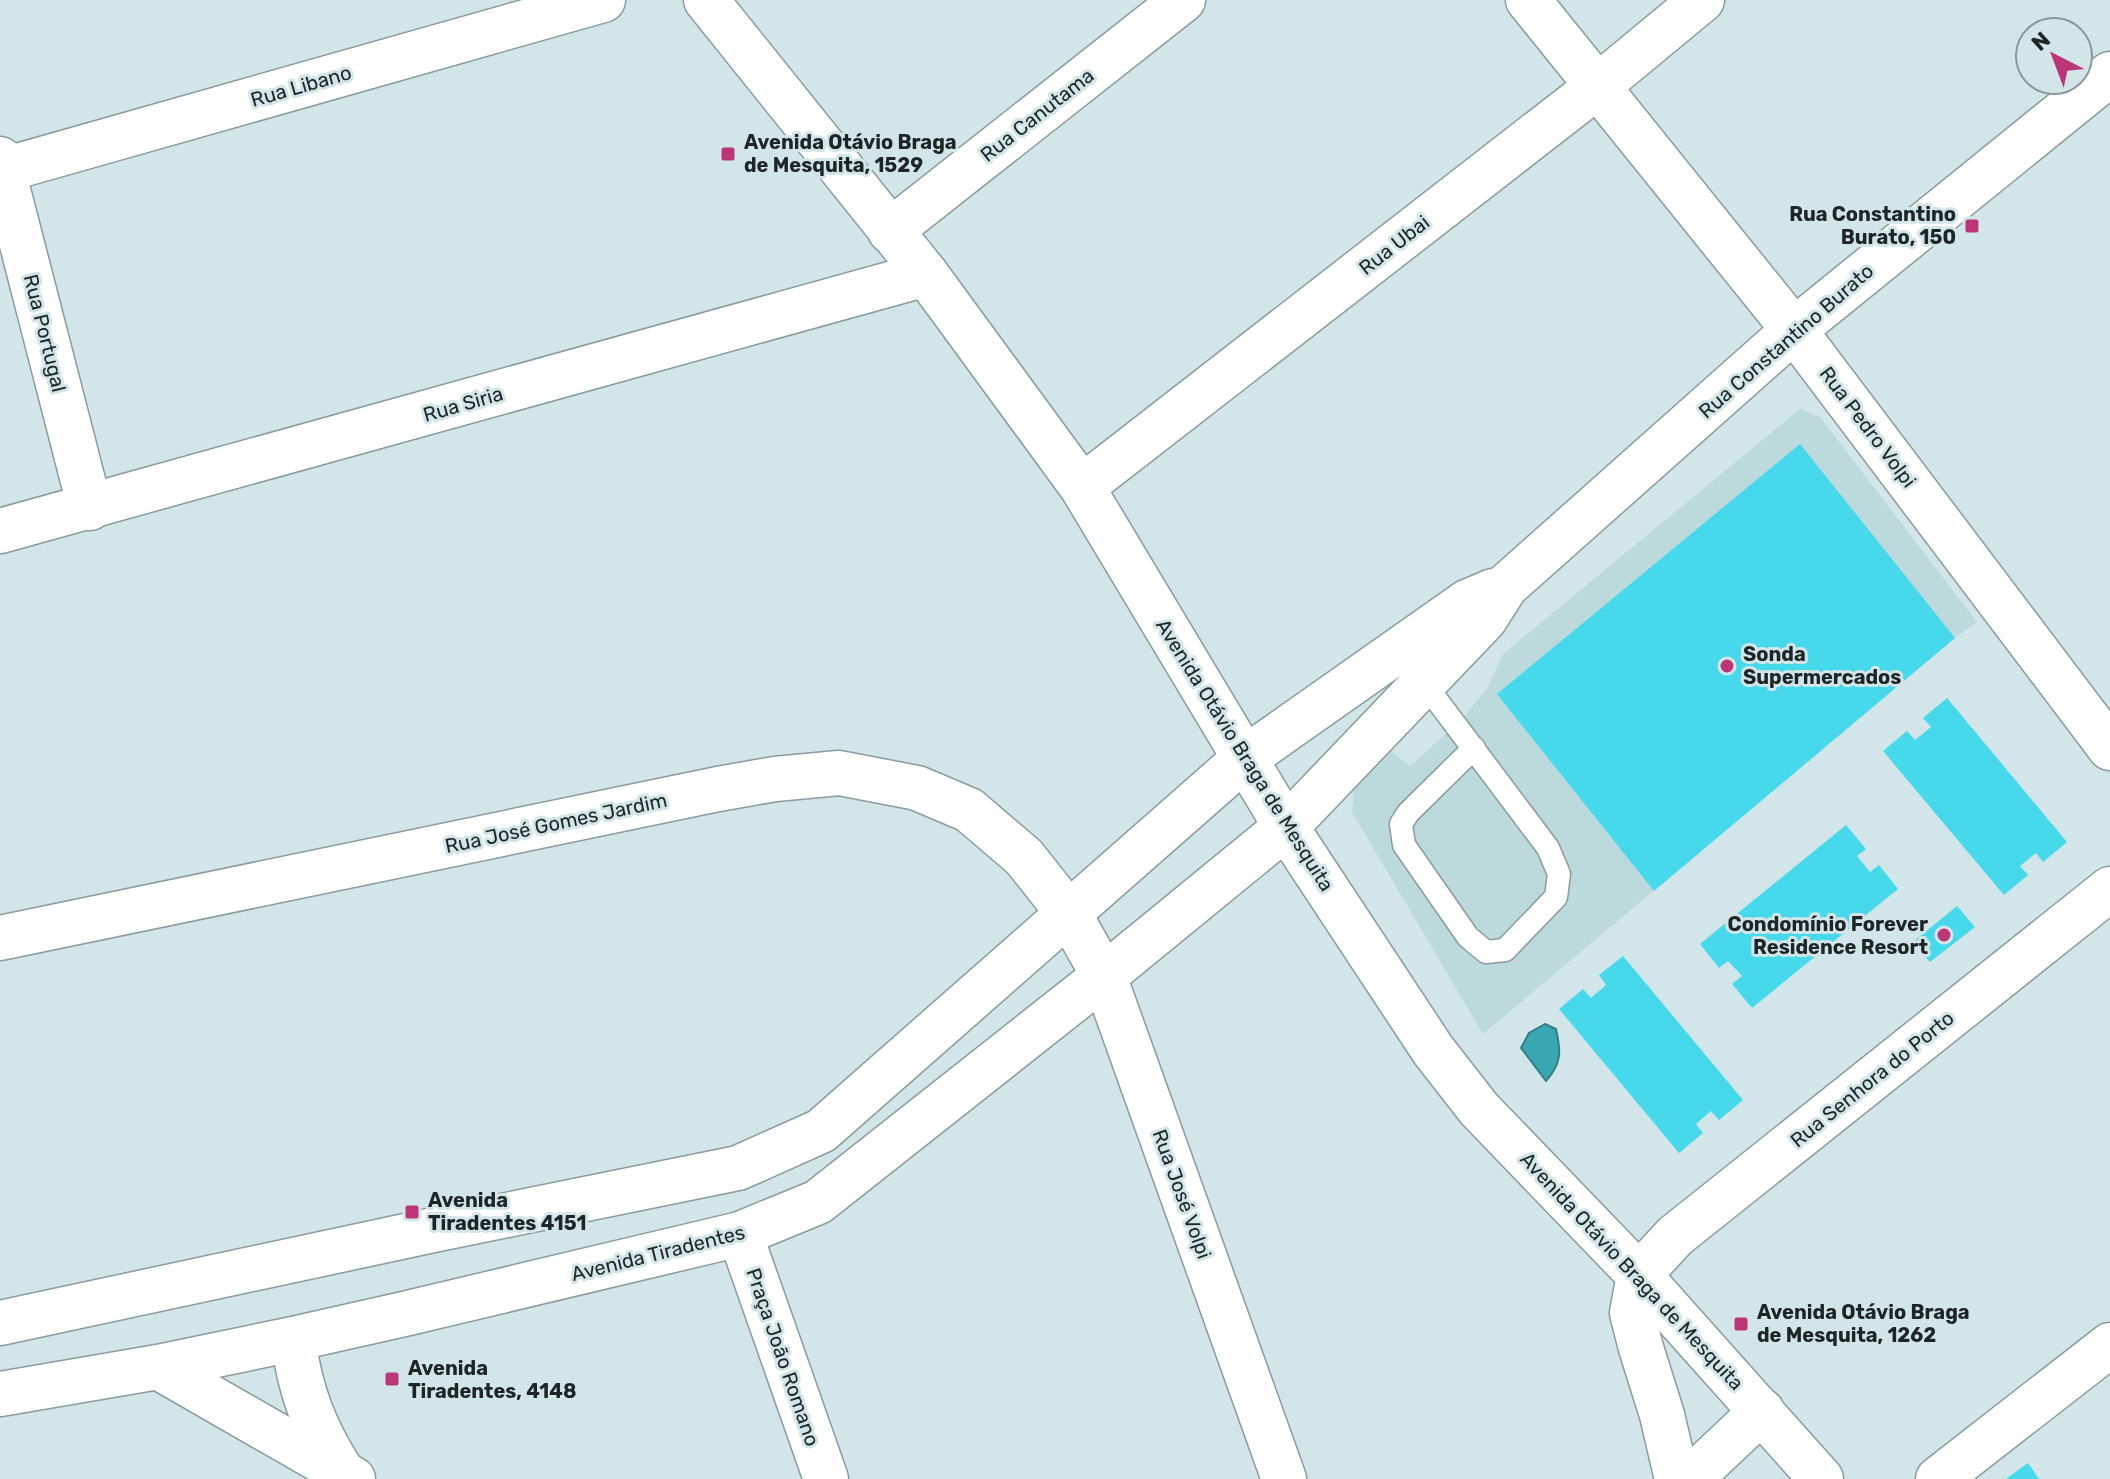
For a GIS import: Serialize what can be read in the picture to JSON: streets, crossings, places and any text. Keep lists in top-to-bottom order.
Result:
{
  "streets": {
    "street": [
      "Rua Libano",
      "Rua Canutama",
      "Rua Ubai",
      "Rua Portugal",
      "Rua Constantino Burato",
      "Rua Siria",
      "Rua Pedro Volpi",
      "Avenida Otávio Braga de Mesquita",
      "Rua José Gomes Jardim",
      "Rua Senhora do Porto",
      "Rua José Volpi",
      "Avenida Tiradentes",
      "Praça João Romano"
    ]
  },
  "crossings": [
    ["Rua Libano", "Rua Portugal"],
    ["Rua Canutama", "Avenida Otávio Braga de Mesquita"],
    ["Rua Ubai", "Rua Pedro Volpi"],
    ["Rua Ubai", "Avenida Otávio Braga de Mesquita"],
    ["Rua Portugal", "Rua Siria"],
    ["Rua Constantino Burato", "Rua Pedro Volpi"],
    ["Rua Constantino Burato", "Avenida Otávio Braga de Mesquita"],
    ["Rua Constantino Burato", "Avenida Tiradentes"],
    ["Rua Siria", "Avenida Otávio Braga de Mesquita"],
    ["Avenida Otávio Braga de Mesquita", "Rua Senhora do Porto"],
    ["Avenida Otávio Braga de Mesquita", "Avenida Tiradentes"],
    ["Rua José Gomes Jardim", "Rua José Volpi"],
    ["Rua José Volpi", "Avenida Tiradentes"],
    ["Avenida Tiradentes", "Praça João Romano"]
  ],
  "places": {
    "transit": [
      "Avenida Otávio Braga de Mesquita, 1529",
      "Rua Constantino Burato, 150",
      "Avenida Tiradentes 4151",
      "Avenida Otávio Braga de Mesquita, 1262",
      "Avenida Tiradentes, 4148"
    ],
    "other": ["Sonda Supermercados", "Condomínio Forever Residence Resort"]
  },
  "north": "top left"
}
